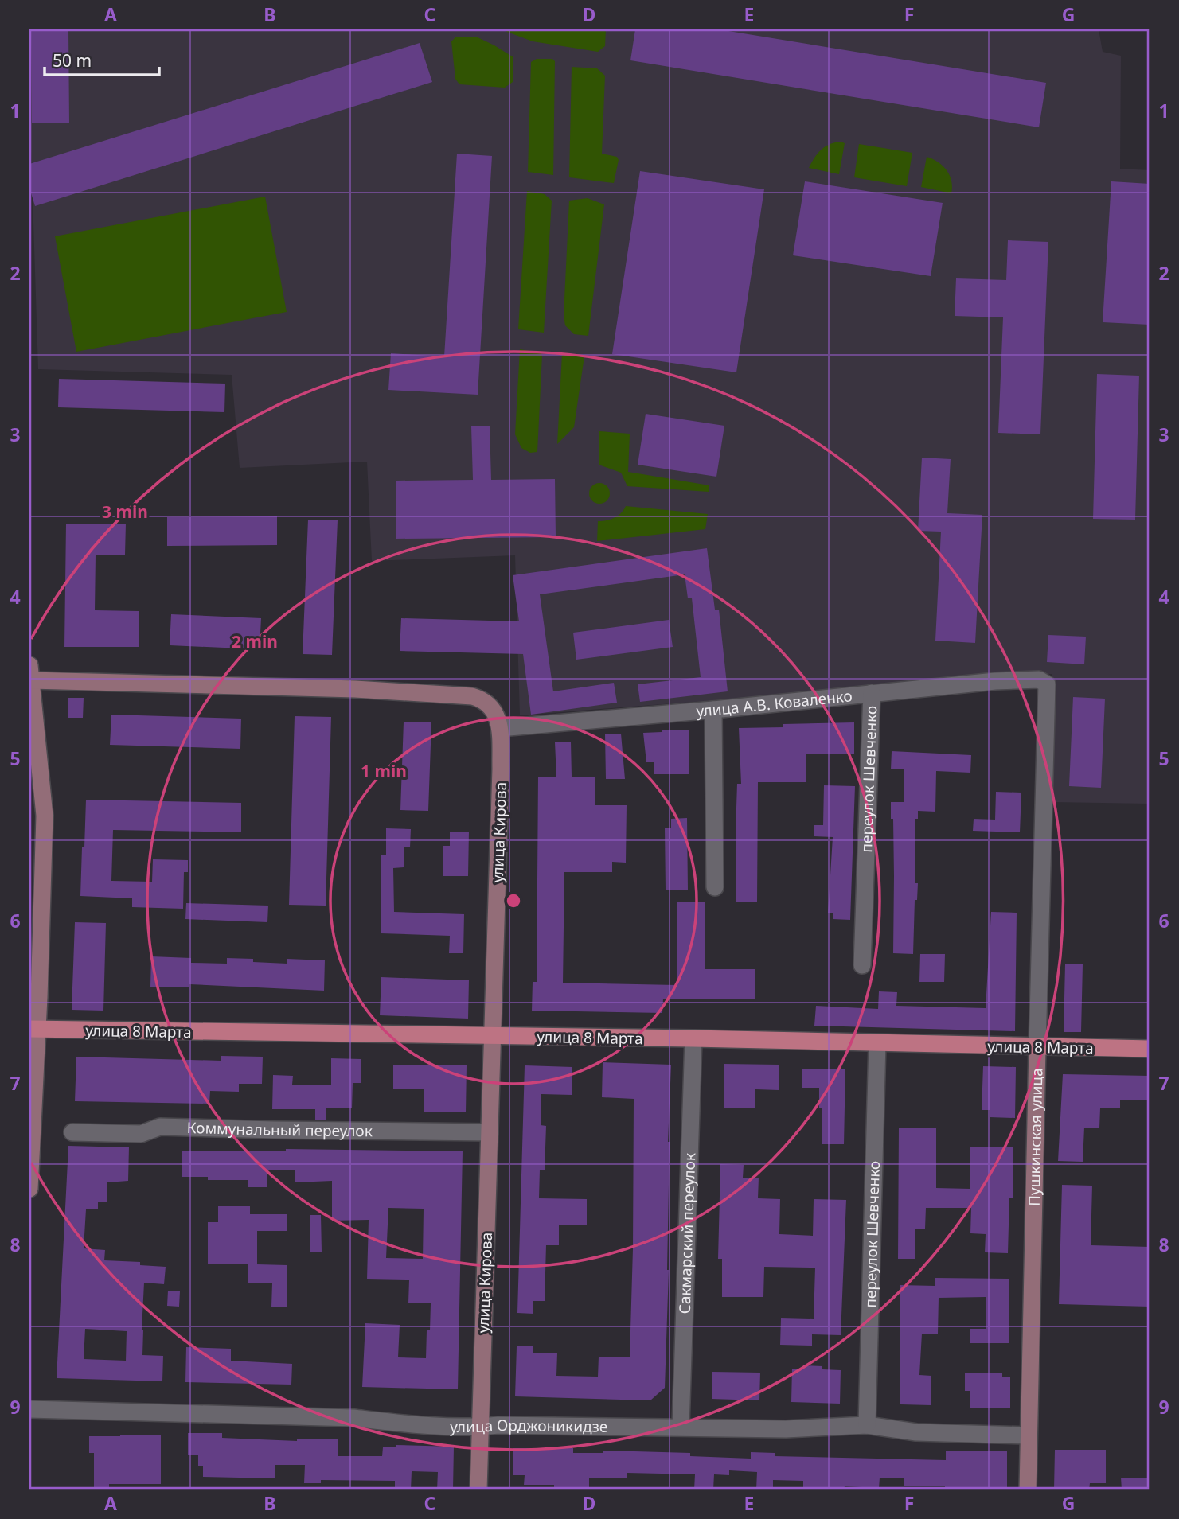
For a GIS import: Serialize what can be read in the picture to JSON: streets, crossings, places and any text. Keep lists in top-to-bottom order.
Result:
{
  "streets": {
    "main road": ["улица Кирова", "улица 8 Марта", "Пушкинская улица"],
    "street": [
      "улица А.В. Коваленко",
      "переулок Шевченко",
      "Коммунальный переулок",
      "Сакмарский переулок",
      "улица Орджоникидзе"
    ]
  },
  "crossings": [
    ["улица А.В. Коваленко", "переулок Шевченко"],
    ["улица А.В. Коваленко", "улица Кирова"],
    ["улица А.В. Коваленко", "Пушкинская улица"],
    ["переулок Шевченко", "улица 8 Марта"],
    ["переулок Шевченко", "улица Орджоникидзе"],
    ["улица Кирова", "улица 8 Марта"],
    ["улица Кирова", "Коммунальный переулок"],
    ["улица Кирова", "улица Орджоникидзе"],
    ["улица 8 Марта", "Пушкинская улица"],
    ["улица 8 Марта", "Сакмарский переулок"],
    ["Пушкинская улица", "улица Орджоникидзе"],
    ["Сакмарский переулок", "улица Орджоникидзе"]
  ],
  "scale_bar": "50 m",
  "grid": {
    "columns": [
      "A",
      "B",
      "C",
      "D",
      "E",
      "F",
      "G"
    ],
    "rows": [
      "1",
      "2",
      "3",
      "4",
      "5",
      "6",
      "7",
      "8",
      "9"
    ]
  },
  "rings": ["3 min", "2 min", "1 min"]
}
